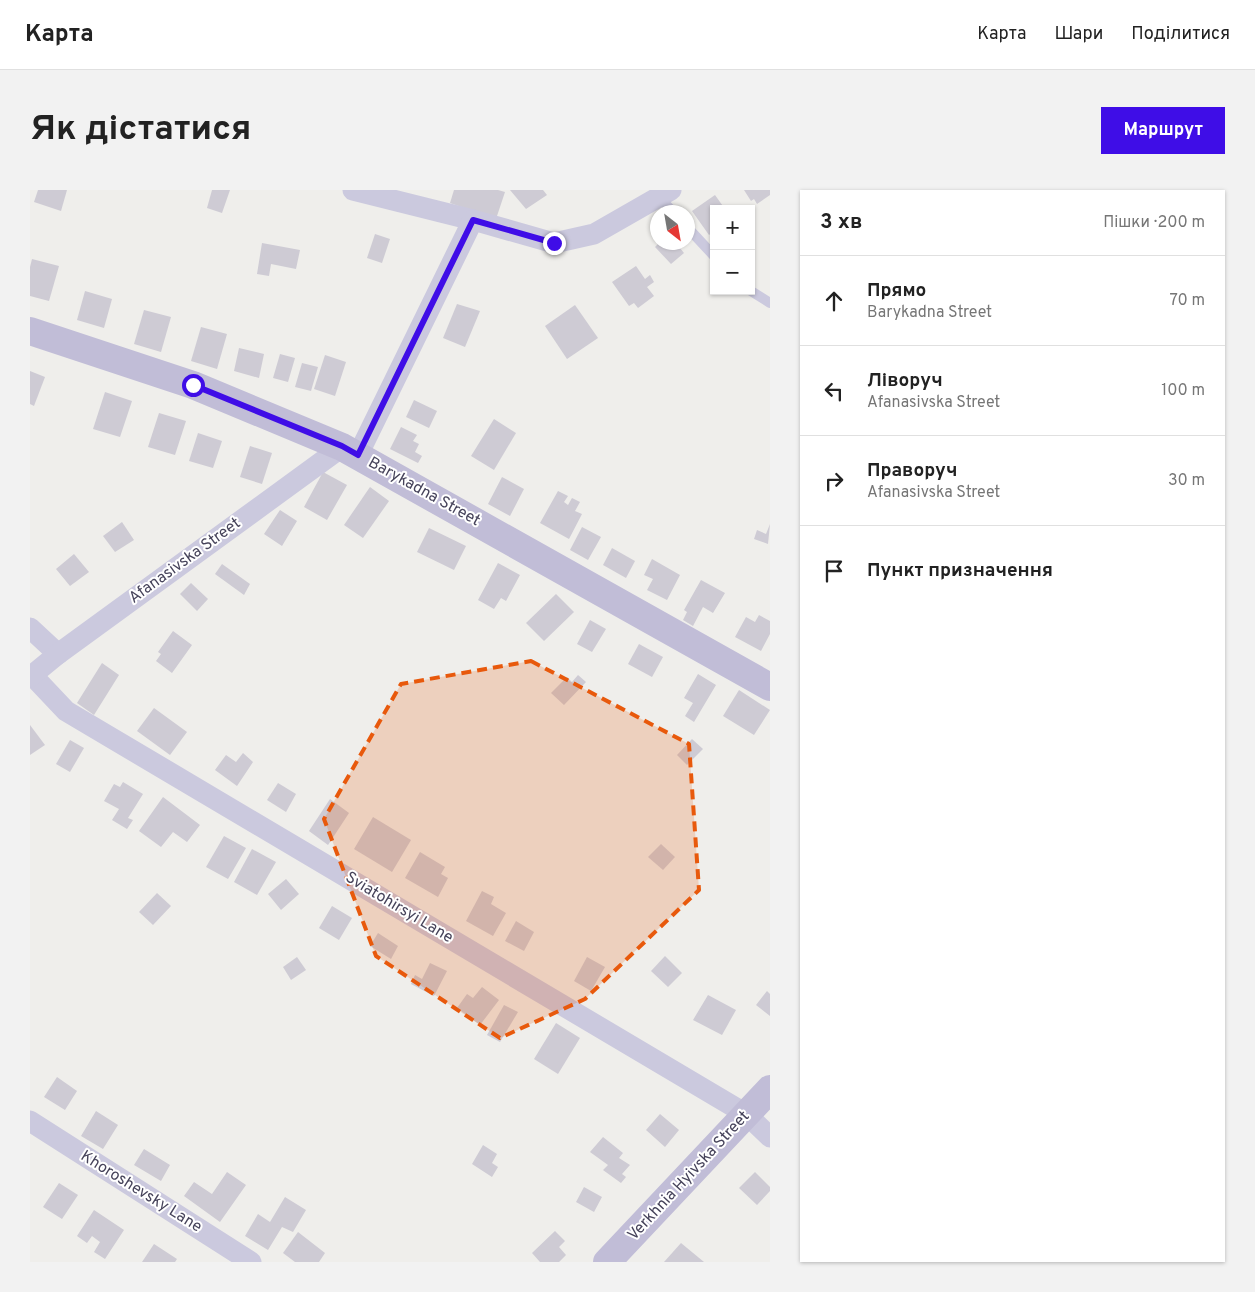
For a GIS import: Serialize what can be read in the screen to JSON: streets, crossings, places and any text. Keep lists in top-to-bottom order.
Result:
{
  "streets": {
    "street": [
      "Barykadna Street",
      "Afanasivska Street",
      "Sviatohirsyi Lane",
      "Verkhnia Hyivska Street",
      "Khoroshevsky Lane"
    ]
  },
  "crossings": [
    ["Barykadna Street", "Afanasivska Street"],
    ["Afanasivska Street", "Sviatohirsyi Lane"],
    ["Sviatohirsyi Lane", "Verkhnia Hyivska Street"]
  ],
  "north": "bottom right",
  "page": {
    "header": "Карта",
    "nav": ["Карта", "Шари", "Поділитися"],
    "buttons": "Маршрут",
    "title": "Як дістатися",
    "heading": ["3 хв", "Пішки · 200 m"],
    "map_buttons": ["+", "−"],
    "list": [
      ["Прямо", "Barykadna Street", "70 m"],
      ["Ліворуч", "Afanasivska Street", "100 m"],
      ["Праворуч", "Afanasivska Street", "30 m"],
      "Пункт призначення"
    ]
  }
}
